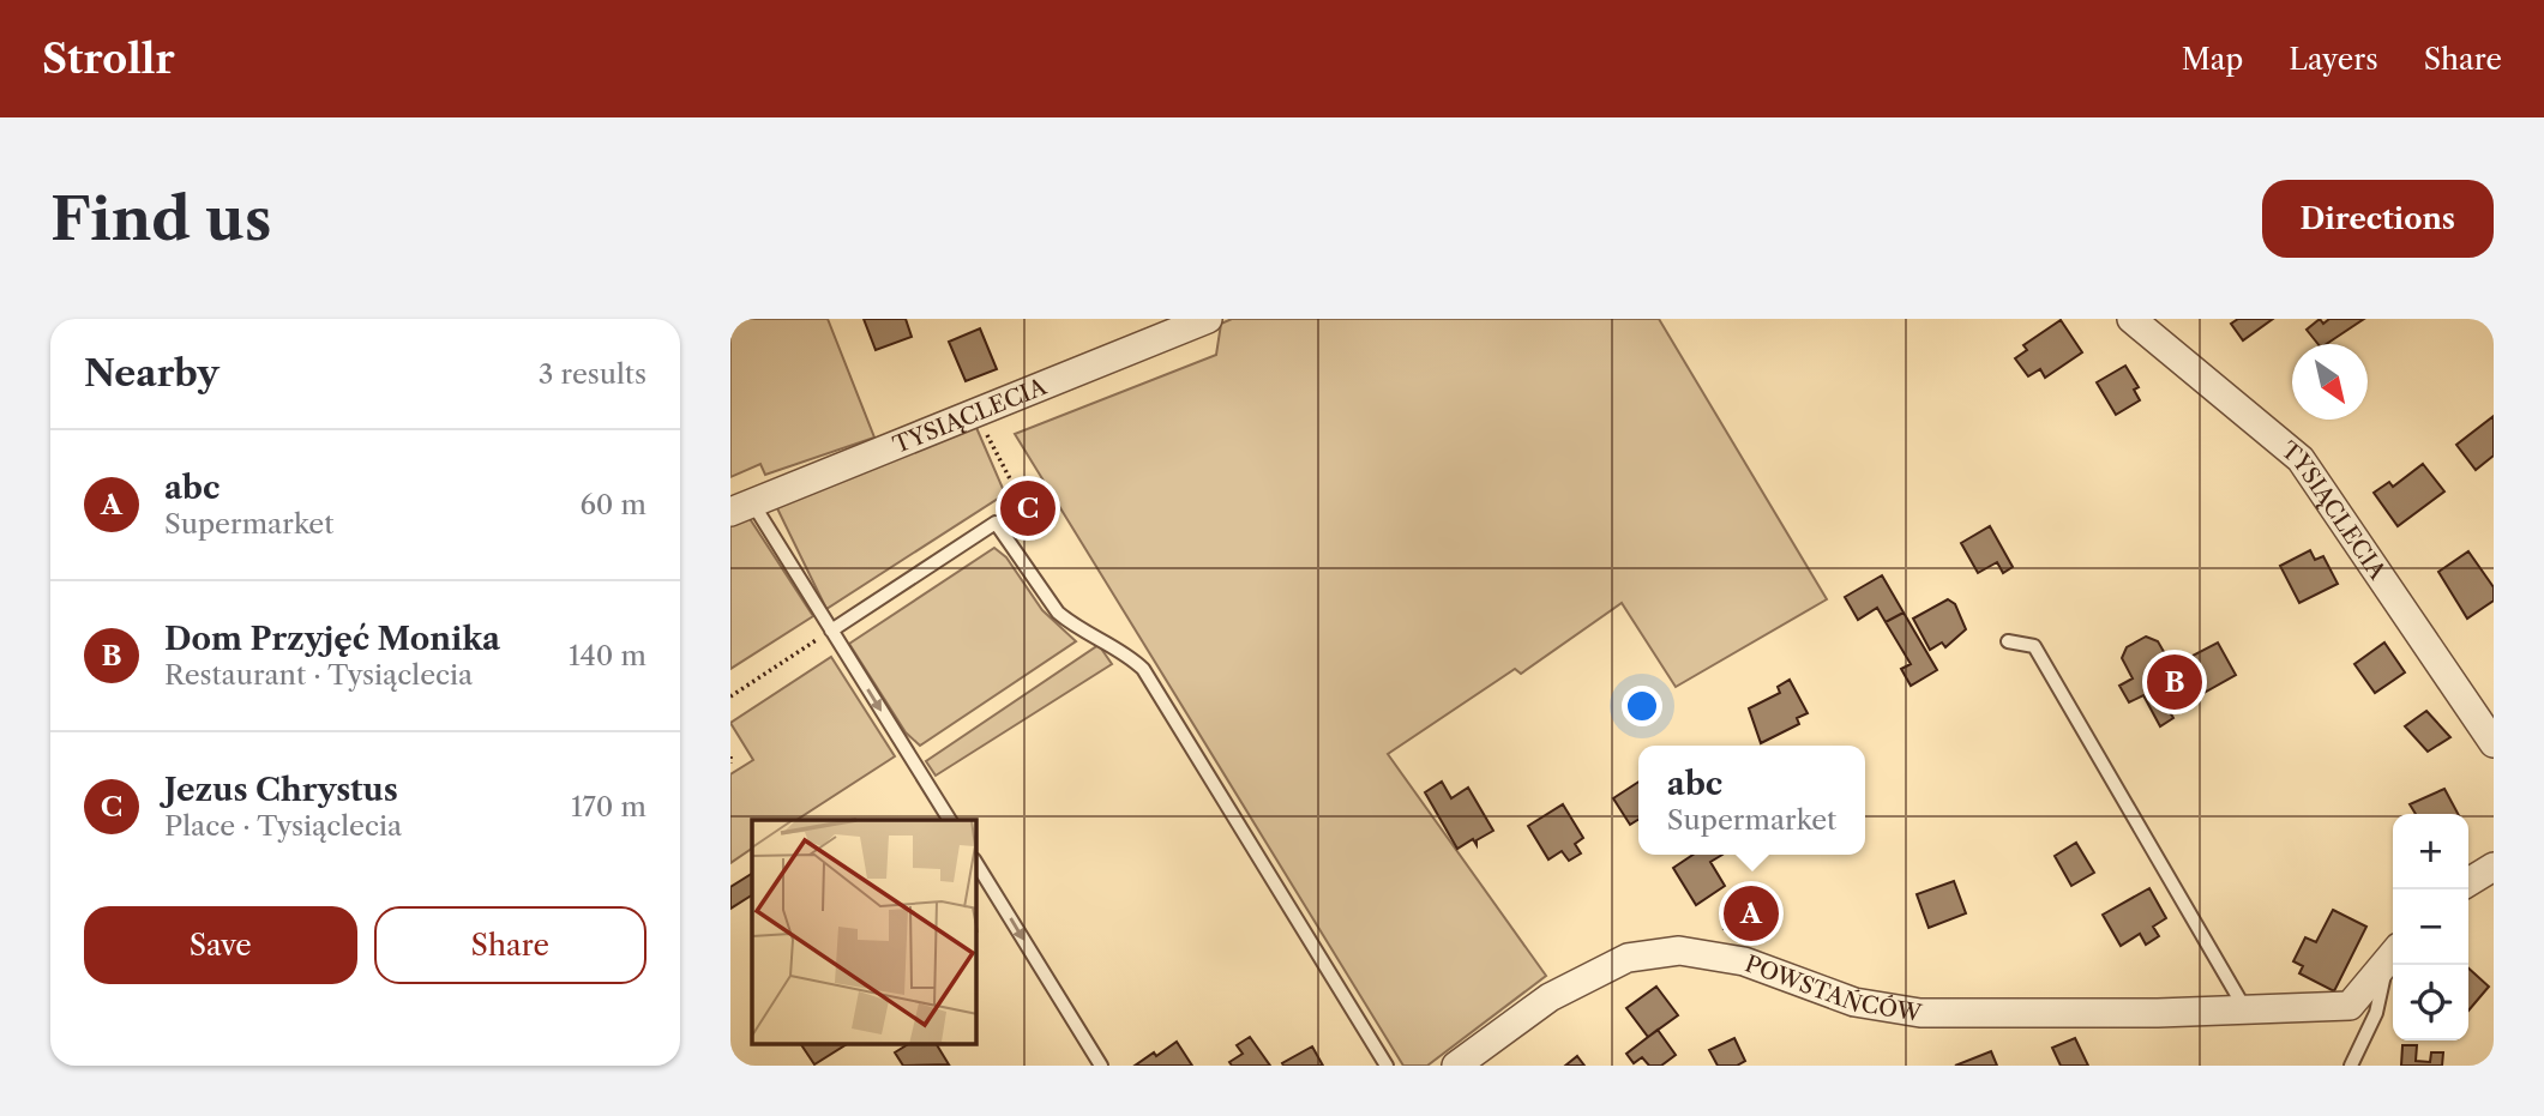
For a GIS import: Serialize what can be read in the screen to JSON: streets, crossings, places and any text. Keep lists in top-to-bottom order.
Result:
{
  "streets": {
    "street": ["TYSIĄCLECIA", "POWSTAŃCÓW"]
  },
  "north": "bottom right",
  "page": {
    "header": "Strollr",
    "nav": ["Map", "Layers", "Share"],
    "buttons": [
      "Directions",
      ["Save", "Share"]
    ],
    "title": "Find us",
    "heading": ["Nearby", "3 results"],
    "list": [
      {
        "mark": "A",
        "name": "abc",
        "note": "Supermarket",
        "value": "60 m"
      },
      {
        "mark": "B",
        "name": "Dom Przyjęć Monika",
        "note": "Restaurant · Tysiąclecia",
        "value": "140 m"
      },
      {
        "mark": "C",
        "name": "Jezus Chrystus",
        "note": "Place · Tysiąclecia",
        "value": "170 m"
      }
    ],
    "pins": ["C", "B", "A"],
    "popup": ["abc", "Supermarket"],
    "map_buttons": ["+", "−"]
  }
}
